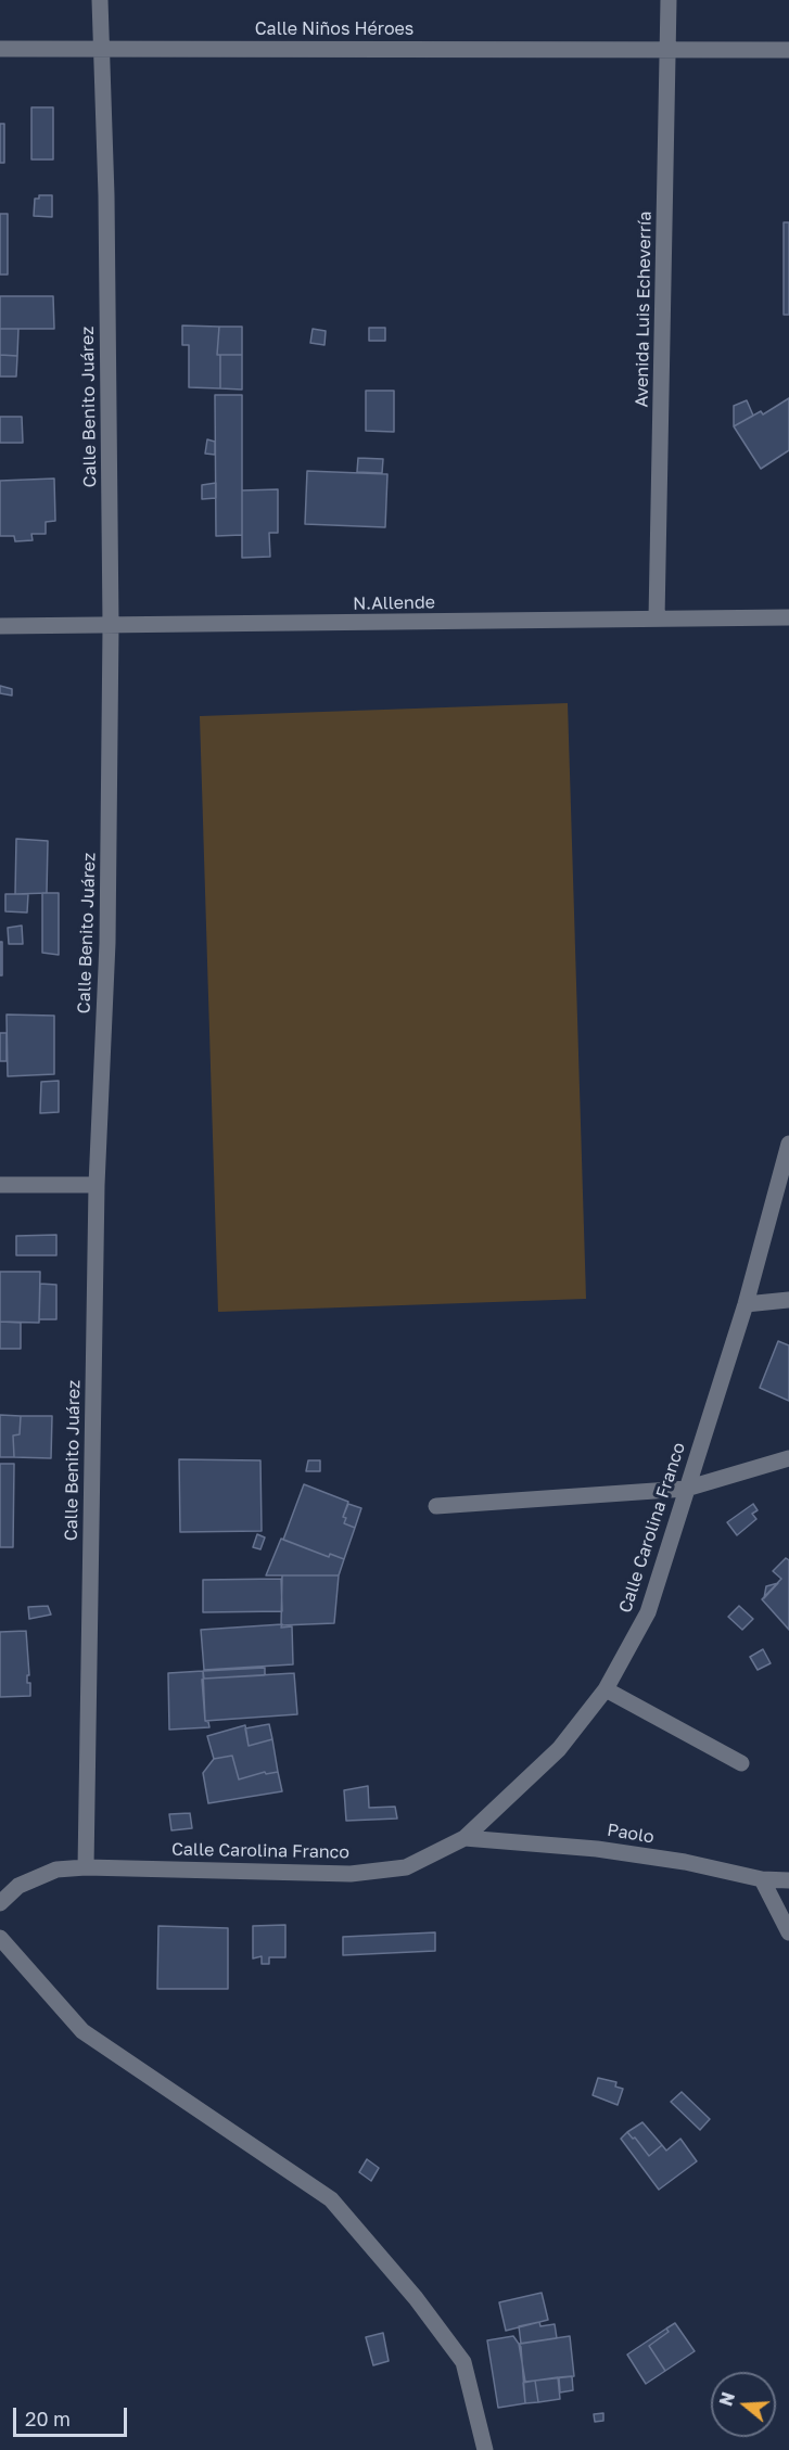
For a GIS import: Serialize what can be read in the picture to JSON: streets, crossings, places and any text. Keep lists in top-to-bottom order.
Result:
{
  "streets": {
    "street": [
      "Calle Niños Héroes",
      "Avenida Luis Echeverría",
      "Calle Benito Juárez",
      "N.Allende",
      "Calle Carolina Franco",
      "Paolo"
    ]
  },
  "crossings": [
    ["Calle Niños Héroes", "Avenida Luis Echeverría"],
    ["Calle Niños Héroes", "Calle Benito Juárez"],
    ["Avenida Luis Echeverría", "N.Allende"],
    ["Calle Benito Juárez", "N.Allende"],
    ["Calle Benito Juárez", "Calle Carolina Franco"],
    ["Calle Carolina Franco", "Paolo"]
  ],
  "scale_bar": "20 m",
  "north": "left"
}
